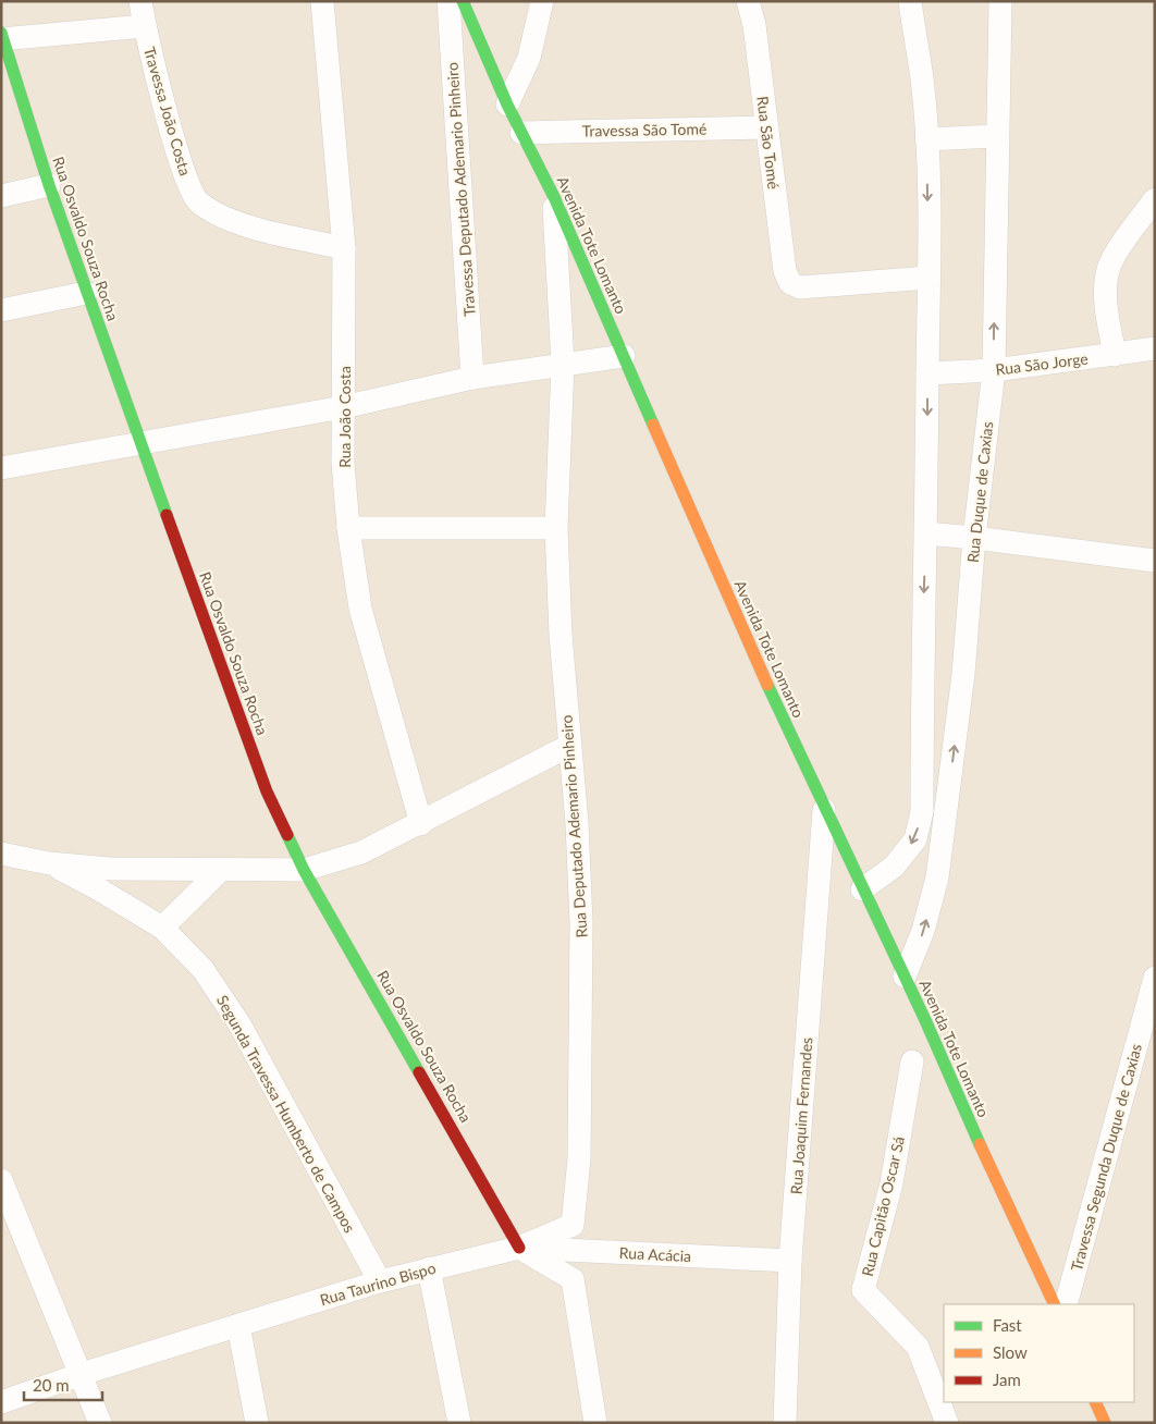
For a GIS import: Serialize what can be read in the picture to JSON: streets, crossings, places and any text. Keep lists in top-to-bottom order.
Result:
{
  "streets": {
    "main road": ["Rua Osvaldo Souza Rocha", "Avenida Tote Lomanto"],
    "street": [
      "Travessa João Costa",
      "Travessa São Tomé",
      "Rua São Tomé",
      "Travessa Deputado Ademario Pinheiro",
      "Rua São Jorge",
      "Rua João Costa",
      "Rua Duque de Caxias",
      "Rua Deputado Ademario Pinheiro",
      "Segunda Travessa Humberto de Campos",
      "Rua Joaquim Fernandes",
      "Travessa Segunda Duque de Caxias",
      "Rua Capitão Oscar Sá",
      "Rua Acácia",
      "Rua Taurino Bispo"
    ]
  },
  "crossings": [
    ["Travessa João Costa", "Rua Osvaldo Souza Rocha"],
    ["Travessa João Costa", "Rua João Costa"],
    ["Travessa São Tomé", "Rua São Tomé"],
    ["Travessa São Tomé", "Avenida Tote Lomanto"],
    ["Rua Osvaldo Souza Rocha", "Rua Deputado Ademario Pinheiro"],
    ["Rua Osvaldo Souza Rocha", "Segunda Travessa Humberto de Campos"],
    ["Rua Osvaldo Souza Rocha", "Rua Acácia"],
    ["Rua Osvaldo Souza Rocha", "Rua Taurino Bispo"],
    ["Avenida Tote Lomanto", "Rua Duque de Caxias"],
    ["Avenida Tote Lomanto", "Rua Deputado Ademario Pinheiro"],
    ["Avenida Tote Lomanto", "Rua Joaquim Fernandes"],
    ["Rua São Jorge", "Rua Duque de Caxias"],
    ["Rua João Costa", "Segunda Travessa Humberto de Campos"],
    ["Rua Deputado Ademario Pinheiro", "Segunda Travessa Humberto de Campos"],
    ["Rua Deputado Ademario Pinheiro", "Rua Acácia"],
    ["Rua Deputado Ademario Pinheiro", "Rua Taurino Bispo"],
    ["Segunda Travessa Humberto de Campos", "Rua Taurino Bispo"],
    ["Rua Joaquim Fernandes", "Rua Acácia"],
    ["Rua Acácia", "Rua Taurino Bispo"]
  ],
  "legend": ["Fast", "Slow", "Jam"],
  "scale_bar": "20 m"
}
